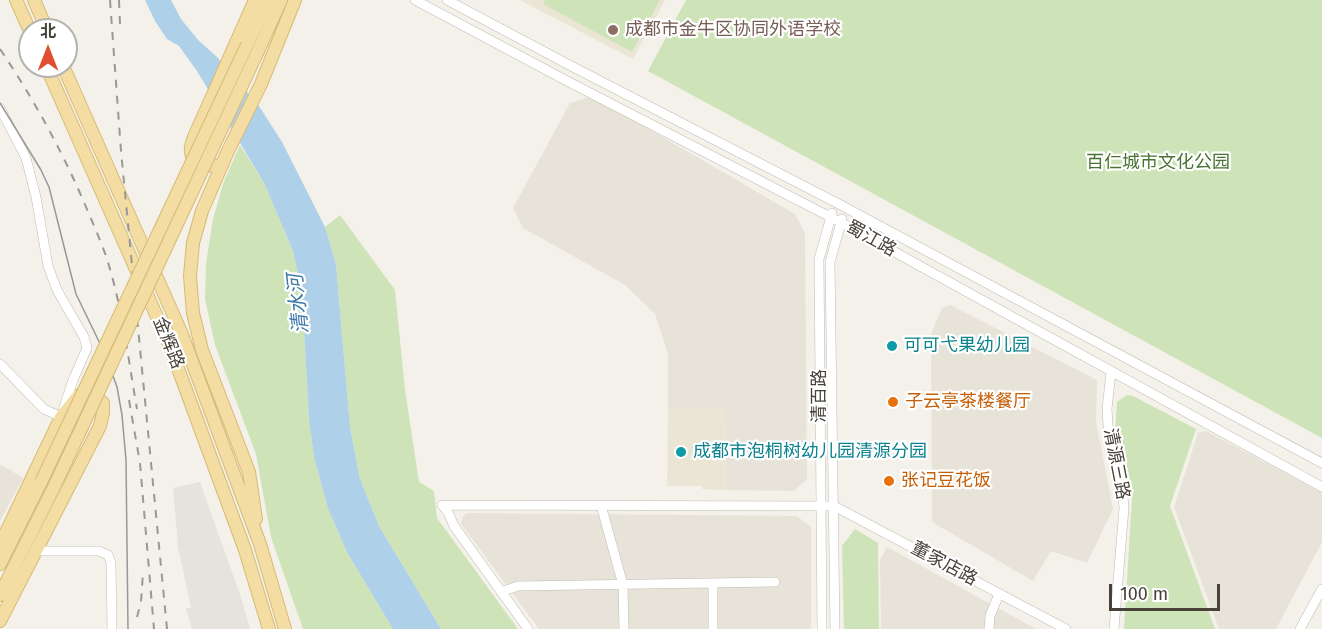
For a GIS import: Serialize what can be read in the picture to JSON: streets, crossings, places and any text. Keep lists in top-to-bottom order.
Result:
{
  "streets": {
    "main road": ["金辉路"],
    "street": [
      "蜀江路",
      "清百路",
      "清源三路",
      "董家店路"
    ]
  },
  "crossings": [
    ["蜀江路", "清百路"],
    ["蜀江路", "清源三路"],
    ["清百路", "董家店路"]
  ],
  "water": ["清水河"],
  "parks": ["百仁城市文化公园"],
  "places": [
    "成都市金牛区协同外语学校",
    "可可弋果幼儿园",
    "子云亭茶楼餐厅",
    "成都市泡桐树幼儿园清源分园",
    "张记豆花饭"
  ],
  "scale_bar": "100 m",
  "north": "top"
}
